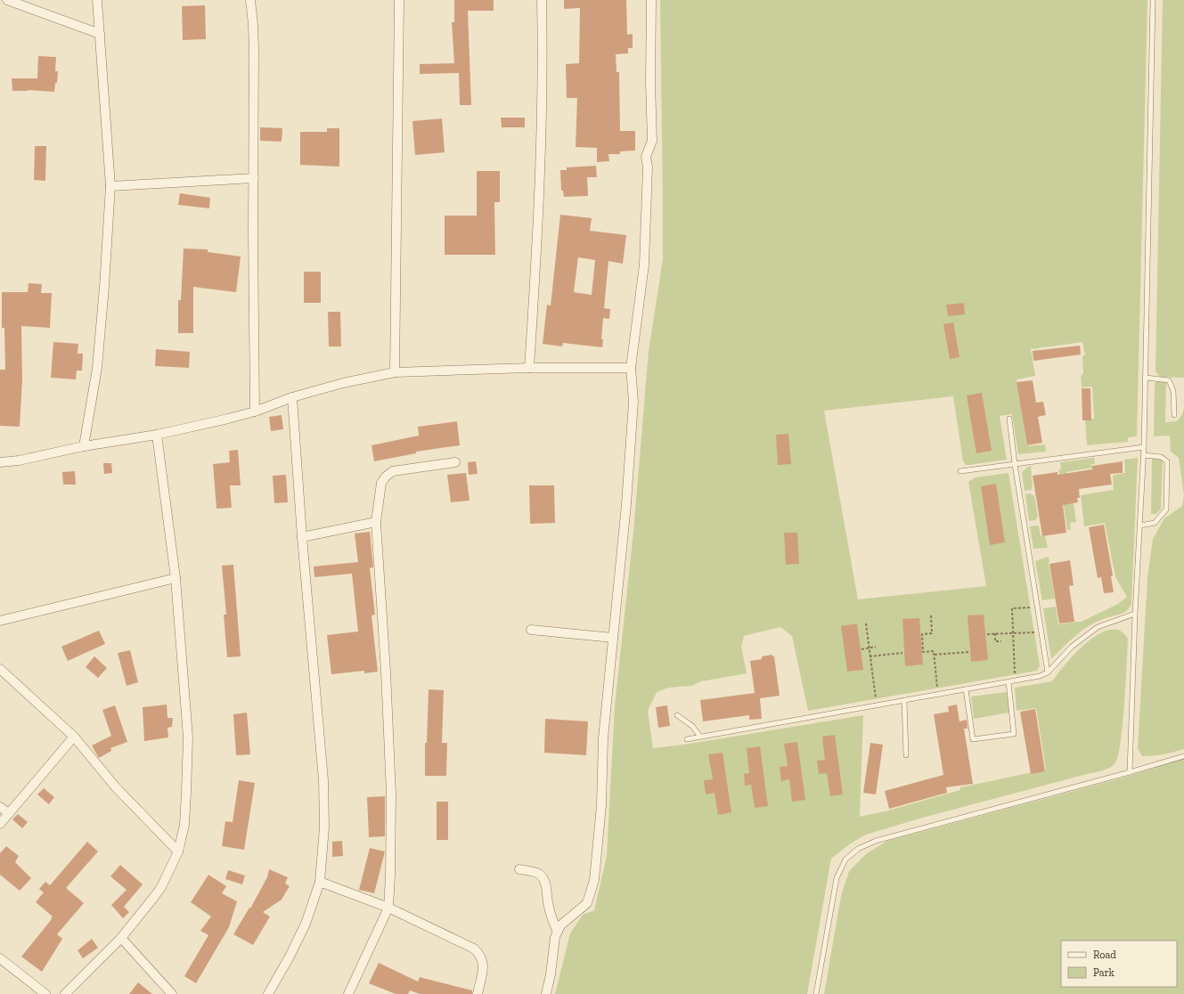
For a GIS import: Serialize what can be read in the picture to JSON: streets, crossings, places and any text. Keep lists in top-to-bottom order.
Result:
{
  "legend": ["Road", "Park"]
}
